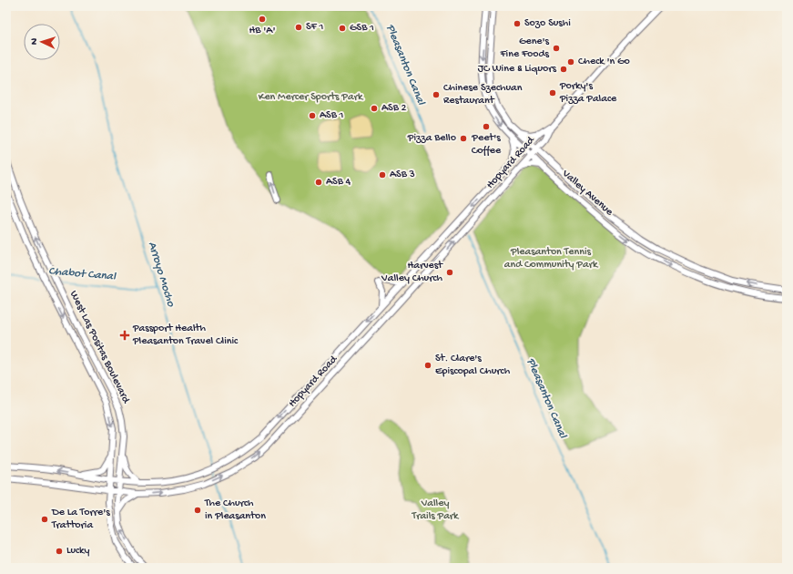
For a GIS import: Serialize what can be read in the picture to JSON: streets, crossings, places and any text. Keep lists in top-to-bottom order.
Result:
{
  "streets": {
    "main road": ["Hopyard Road", "Valley Avenue", "West Las Positas Boulevard"]
  },
  "crossings": [
    ["Hopyard Road", "Valley Avenue"],
    ["Hopyard Road", "West Las Positas Boulevard"]
  ],
  "water": ["Pleasanton Canal", "Chabot Canal", "Arroyo Mocho"],
  "parks": ["Ken Mercer Sports Park", "Pleasanton Tennis and Community Park", "Valley Trails Park"],
  "places": {
    "other": [
      "HB 'A'",
      "Sozo Sushi",
      "SF 1",
      "GSB 1",
      "Gene's Fine Foods",
      "Check 'n Go",
      "JC Wine & Liquors",
      "Porky's Pizza Palace",
      "Chinese Szechuan Restaurant",
      "ASB 2",
      "ASB 1",
      "Peet's Coffee",
      "Pizza Bello",
      "ASB 3",
      "ASB 4",
      "Harvest Valley Church",
      "St. Clare's Episcopal Church",
      "The Church in Pleasanton",
      "De La Torre's Trattoria",
      "Lucky"
    ],
    "health": ["Passport Health Pleasanton Travel Clinic"]
  },
  "north": "left"
}
